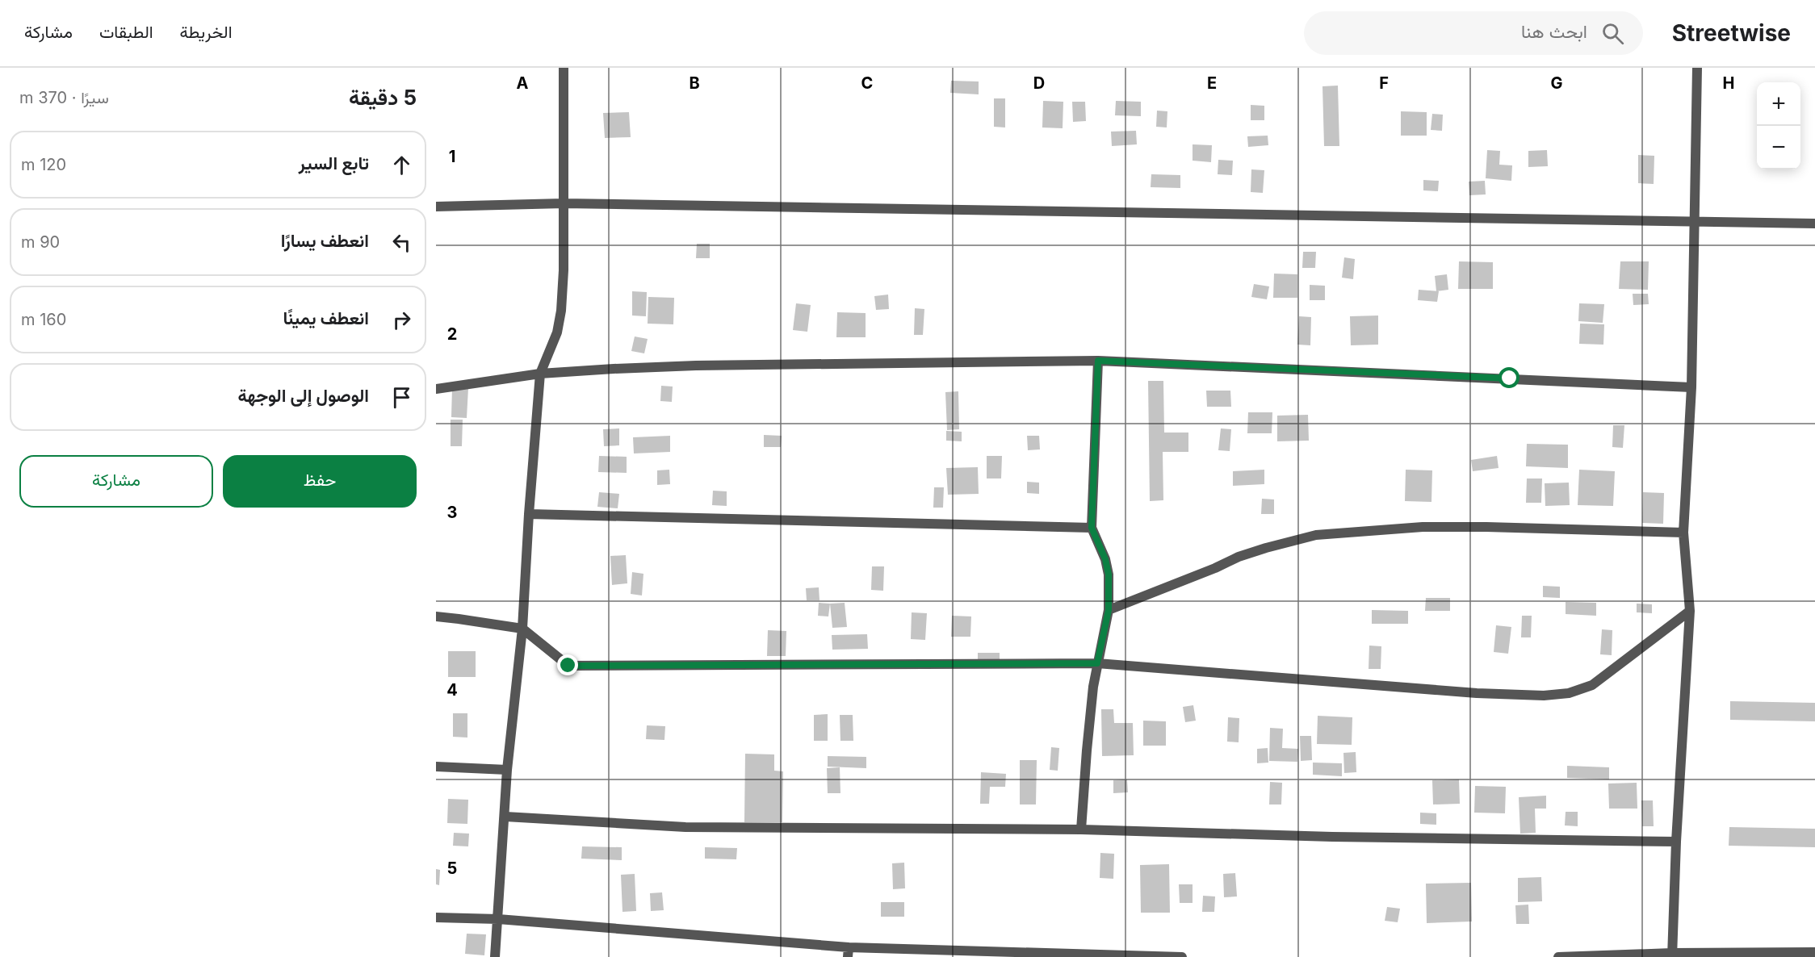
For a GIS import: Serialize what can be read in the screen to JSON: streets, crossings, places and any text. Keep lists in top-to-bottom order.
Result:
{
  "page": {
    "header": "Streetwise",
    "search": "ابحث هنا",
    "nav": ["الخريطة", "الطبقات", "مشاركة"],
    "heading": ["5 دقيقة", "سيرًا · 370 m"],
    "map_buttons": ["+", "−"],
    "list": [
      ["تابع السير", "120 m"],
      ["انعطف يسارًا", "90 m"],
      ["انعطف يمينًا", "160 m"],
      "الوصول إلى الوجهة"
    ],
    "buttons": ["حفظ", "مشاركة"]
  },
  "grid": {
    "columns": [
      "A",
      "B",
      "C",
      "D",
      "E",
      "F",
      "G",
      "H"
    ],
    "rows": [
      "1",
      "2",
      "3",
      "4",
      "5"
    ]
  }
}
